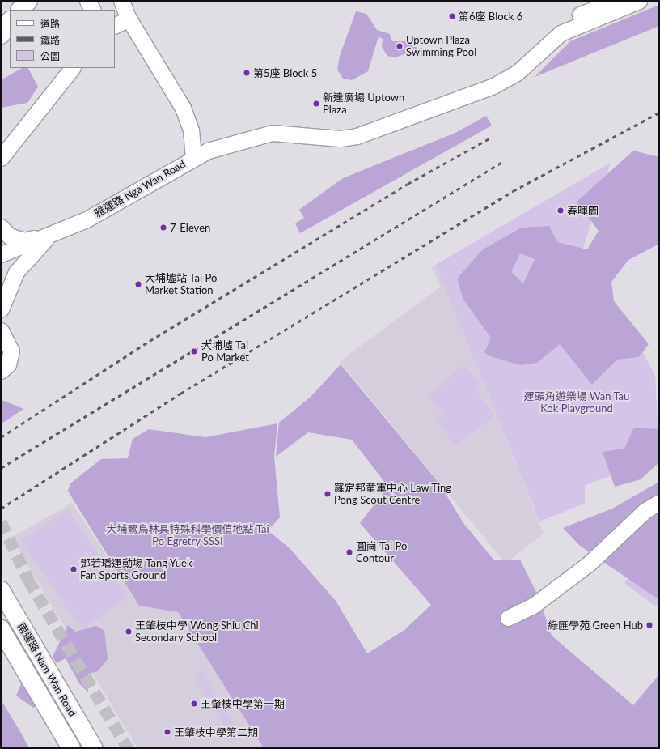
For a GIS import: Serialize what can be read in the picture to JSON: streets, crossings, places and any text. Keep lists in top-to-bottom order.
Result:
{
  "streets": {
    "main road": ["南運路 Nam Wan Road"],
    "street": ["雅運路 Nga Wan Road"]
  },
  "parks": ["運頭角遊樂場 Wan Tau Kok Playground", "大埔鷺鳥林具特殊科學價值地點 Tai Po Egretry SSSI"],
  "places": [
    "第6座 Block 6",
    "Uptown Plaza Swimming Pool",
    "第5座 Block 5",
    "新達廣場 Uptown Plaza",
    "春暉園",
    "7-Eleven",
    "大埔墟站 Tai Po Market Station",
    "大埔墟 Tai Po Market",
    "羅定邦童軍中心 Law Ting Pong Scout Centre",
    "圓崗 Tai Po Contour",
    "鄧若璠運動場 Tang Yuek Fan Sports Ground",
    "綠匯學苑 Green Hub",
    "王肇枝中學 Wong Shiu Chi Secondary School",
    "王肇枝中學第一期",
    "王肇枝中學第二期"
  ],
  "legend": ["道路", "鐵路", "公園"]
}
